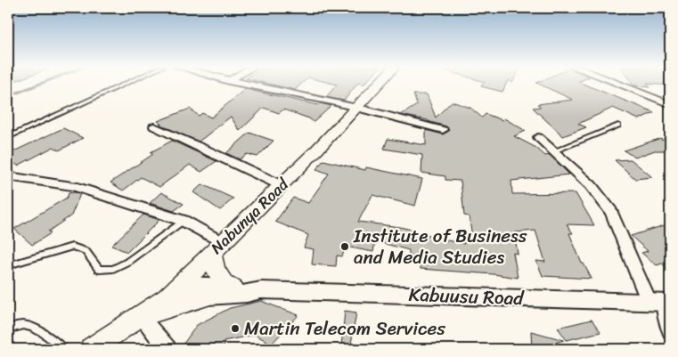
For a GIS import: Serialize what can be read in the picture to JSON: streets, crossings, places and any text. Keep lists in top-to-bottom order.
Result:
{
  "streets": {
    "main road": ["Nabunya Road"],
    "street": ["Kabuusu Road"]
  },
  "crossings": [
    ["Nabunya Road", "Kabuusu Road"]
  ],
  "places": ["Institute of Business and Media Studies", "Martin Telecom Services"]
}
